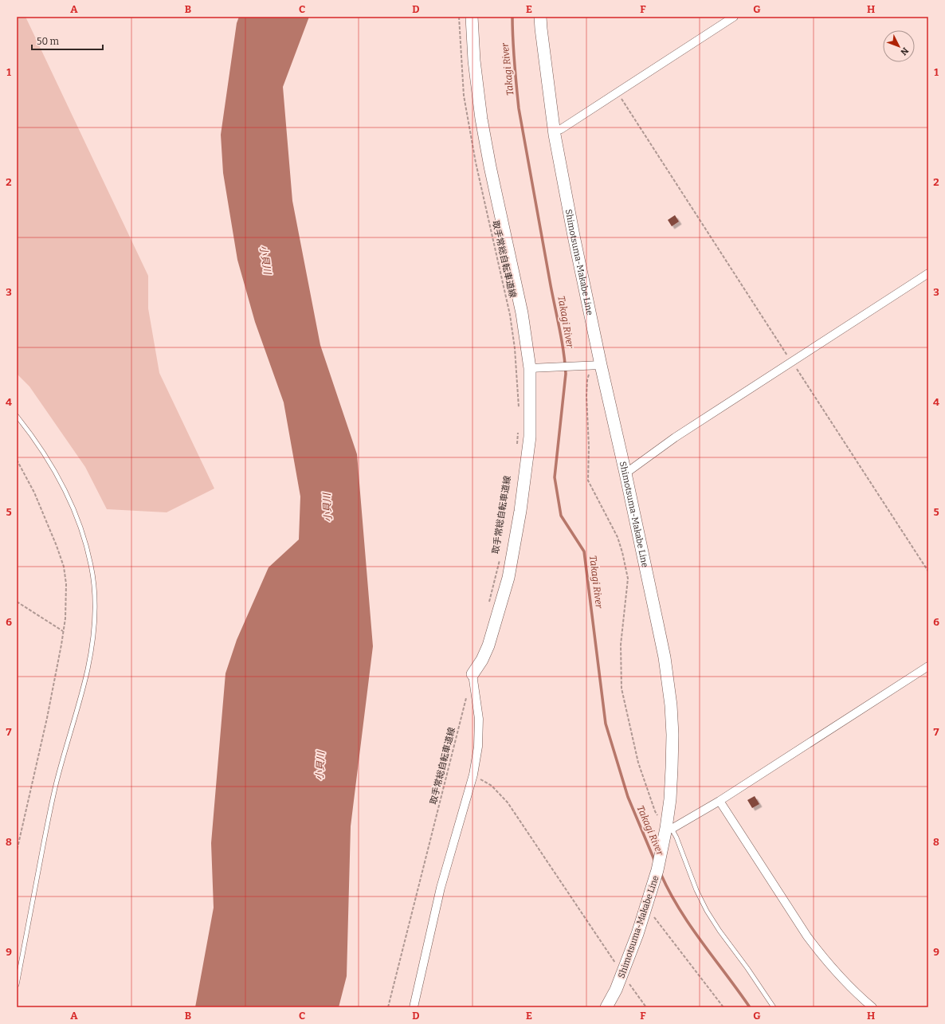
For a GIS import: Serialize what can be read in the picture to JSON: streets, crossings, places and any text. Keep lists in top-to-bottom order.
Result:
{
  "streets": {
    "main road": ["Shimotsuma-Makabe Line"],
    "path": ["取手常総自転車道線"]
  },
  "water": ["Takagi River", "小貝川"],
  "scale_bar": "50 m",
  "north": "bottom right",
  "grid": {
    "columns": [
      "A",
      "B",
      "C",
      "D",
      "E",
      "F",
      "G",
      "H"
    ],
    "rows": [
      "1",
      "2",
      "3",
      "4",
      "5",
      "6",
      "7",
      "8",
      "9"
    ]
  }
}
